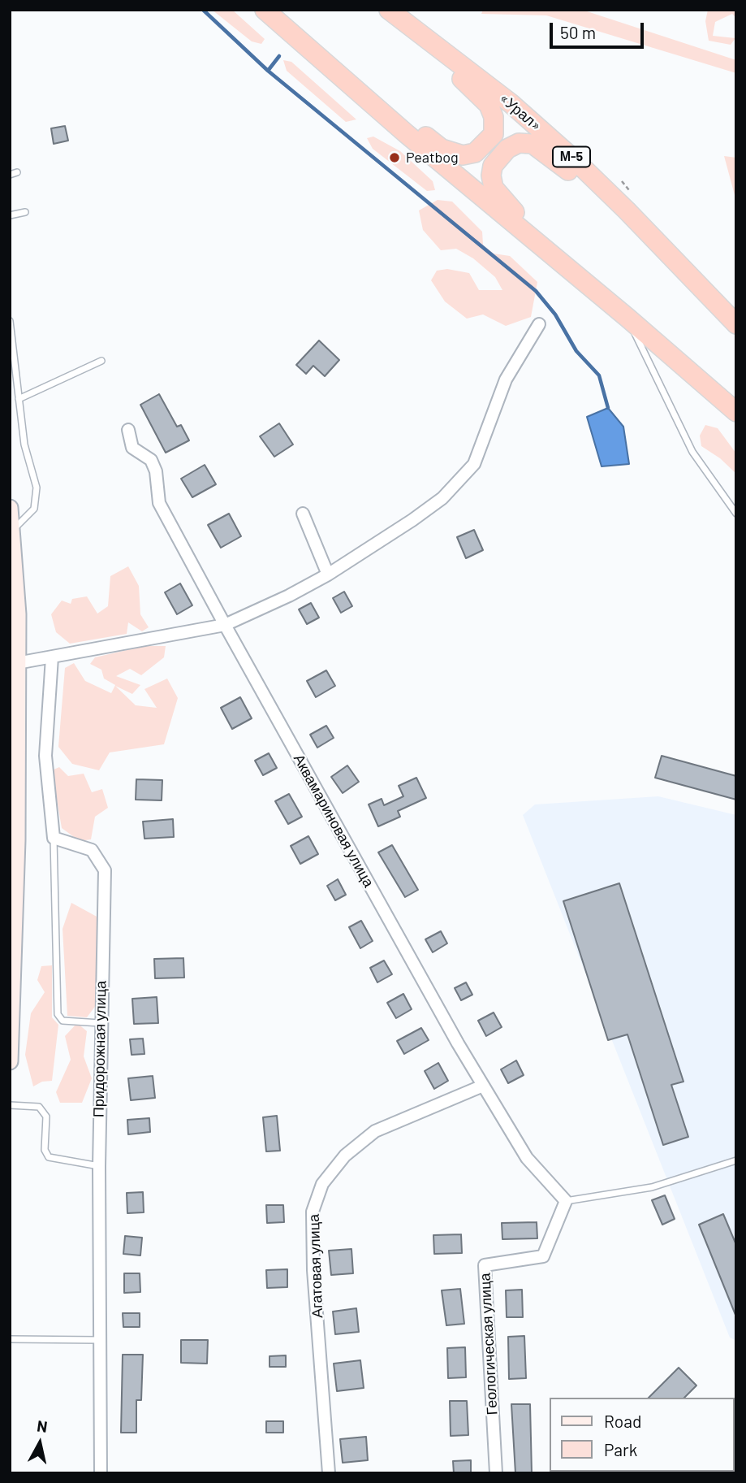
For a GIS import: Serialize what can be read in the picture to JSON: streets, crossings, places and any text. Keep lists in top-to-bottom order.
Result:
{
  "streets": {
    "highway": ["«Урал»", "М-5"],
    "street": [
      "Аквамариновая улица",
      "Придорожная улица",
      "Агатовая улица",
      "Геологическая улица"
    ]
  },
  "crossings": [
    ["Аквамариновая улица", "Агатовая улица"],
    ["Аквамариновая улица", "Геологическая улица"]
  ],
  "places": ["Peatbog"],
  "legend": ["Road", "Park"],
  "scale_bar": "50 m",
  "north": "top"
}
